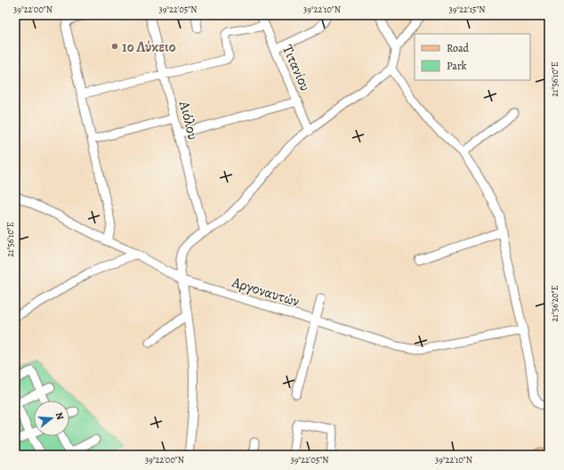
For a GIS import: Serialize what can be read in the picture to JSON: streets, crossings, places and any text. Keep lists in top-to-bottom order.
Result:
{
  "streets": {
    "street": ["Τιτανίου", "Αιόλου", "Αργοναυτών"]
  },
  "places": ["1ο Λύκειο"],
  "legend": ["Road", "Park"],
  "north": "right",
  "coordinates": [
    "39°22'00\"N",
    "39°22'05\"N",
    "39°22'10\"N",
    "39°22'15\"N",
    "21°56'10\"E",
    "21°56'20\"E"
  ]
}
